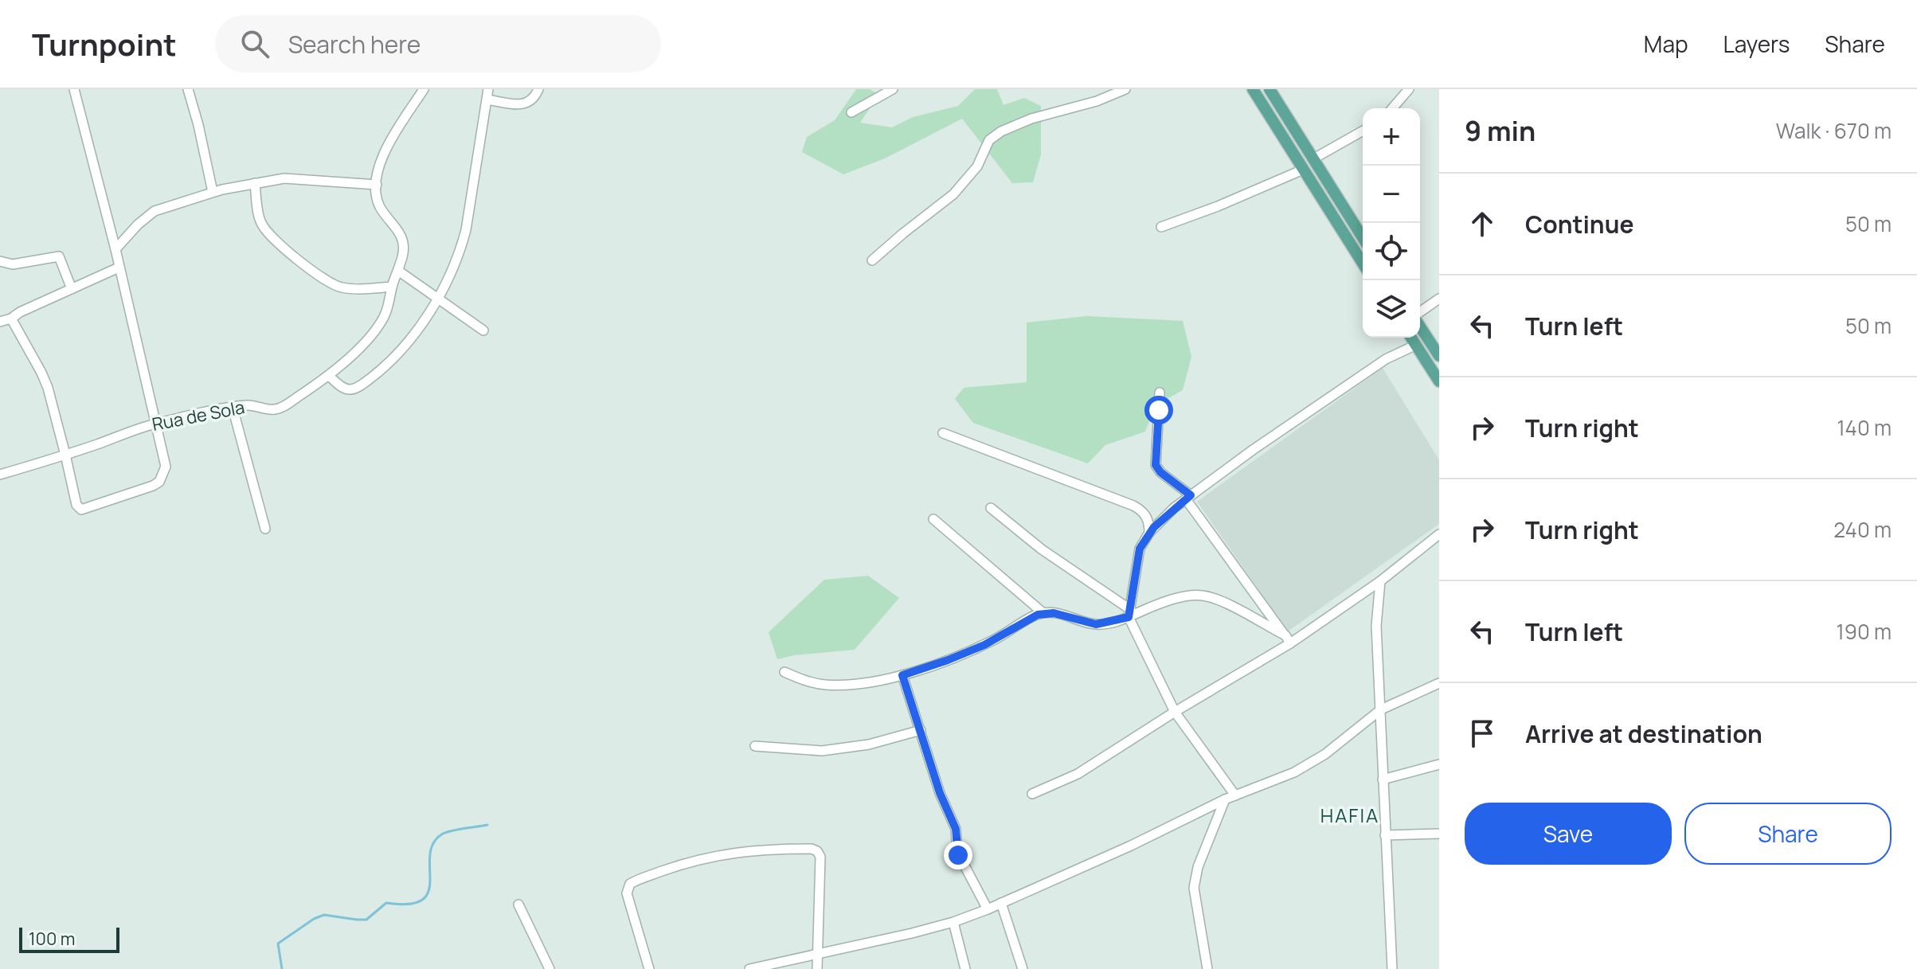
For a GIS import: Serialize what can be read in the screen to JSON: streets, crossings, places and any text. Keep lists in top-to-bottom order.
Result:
{
  "streets": {
    "street": ["Rua de Sola"]
  },
  "districts": ["HAFIA"],
  "scale_bar": "100 m",
  "page": {
    "header": "Turnpoint",
    "search": "Search here",
    "nav": ["Map", "Layers", "Share"],
    "heading": ["9 min", "Walk · 670 m"],
    "map_buttons": ["+", "−"],
    "list": [
      ["Continue", "50 m"],
      ["Turn left", "50 m"],
      ["Turn right", "140 m"],
      ["Turn right", "240 m"],
      ["Turn left", "190 m"],
      "Arrive at destination"
    ],
    "buttons": ["Save", "Share"],
    "scale": "100 m"
  }
}
